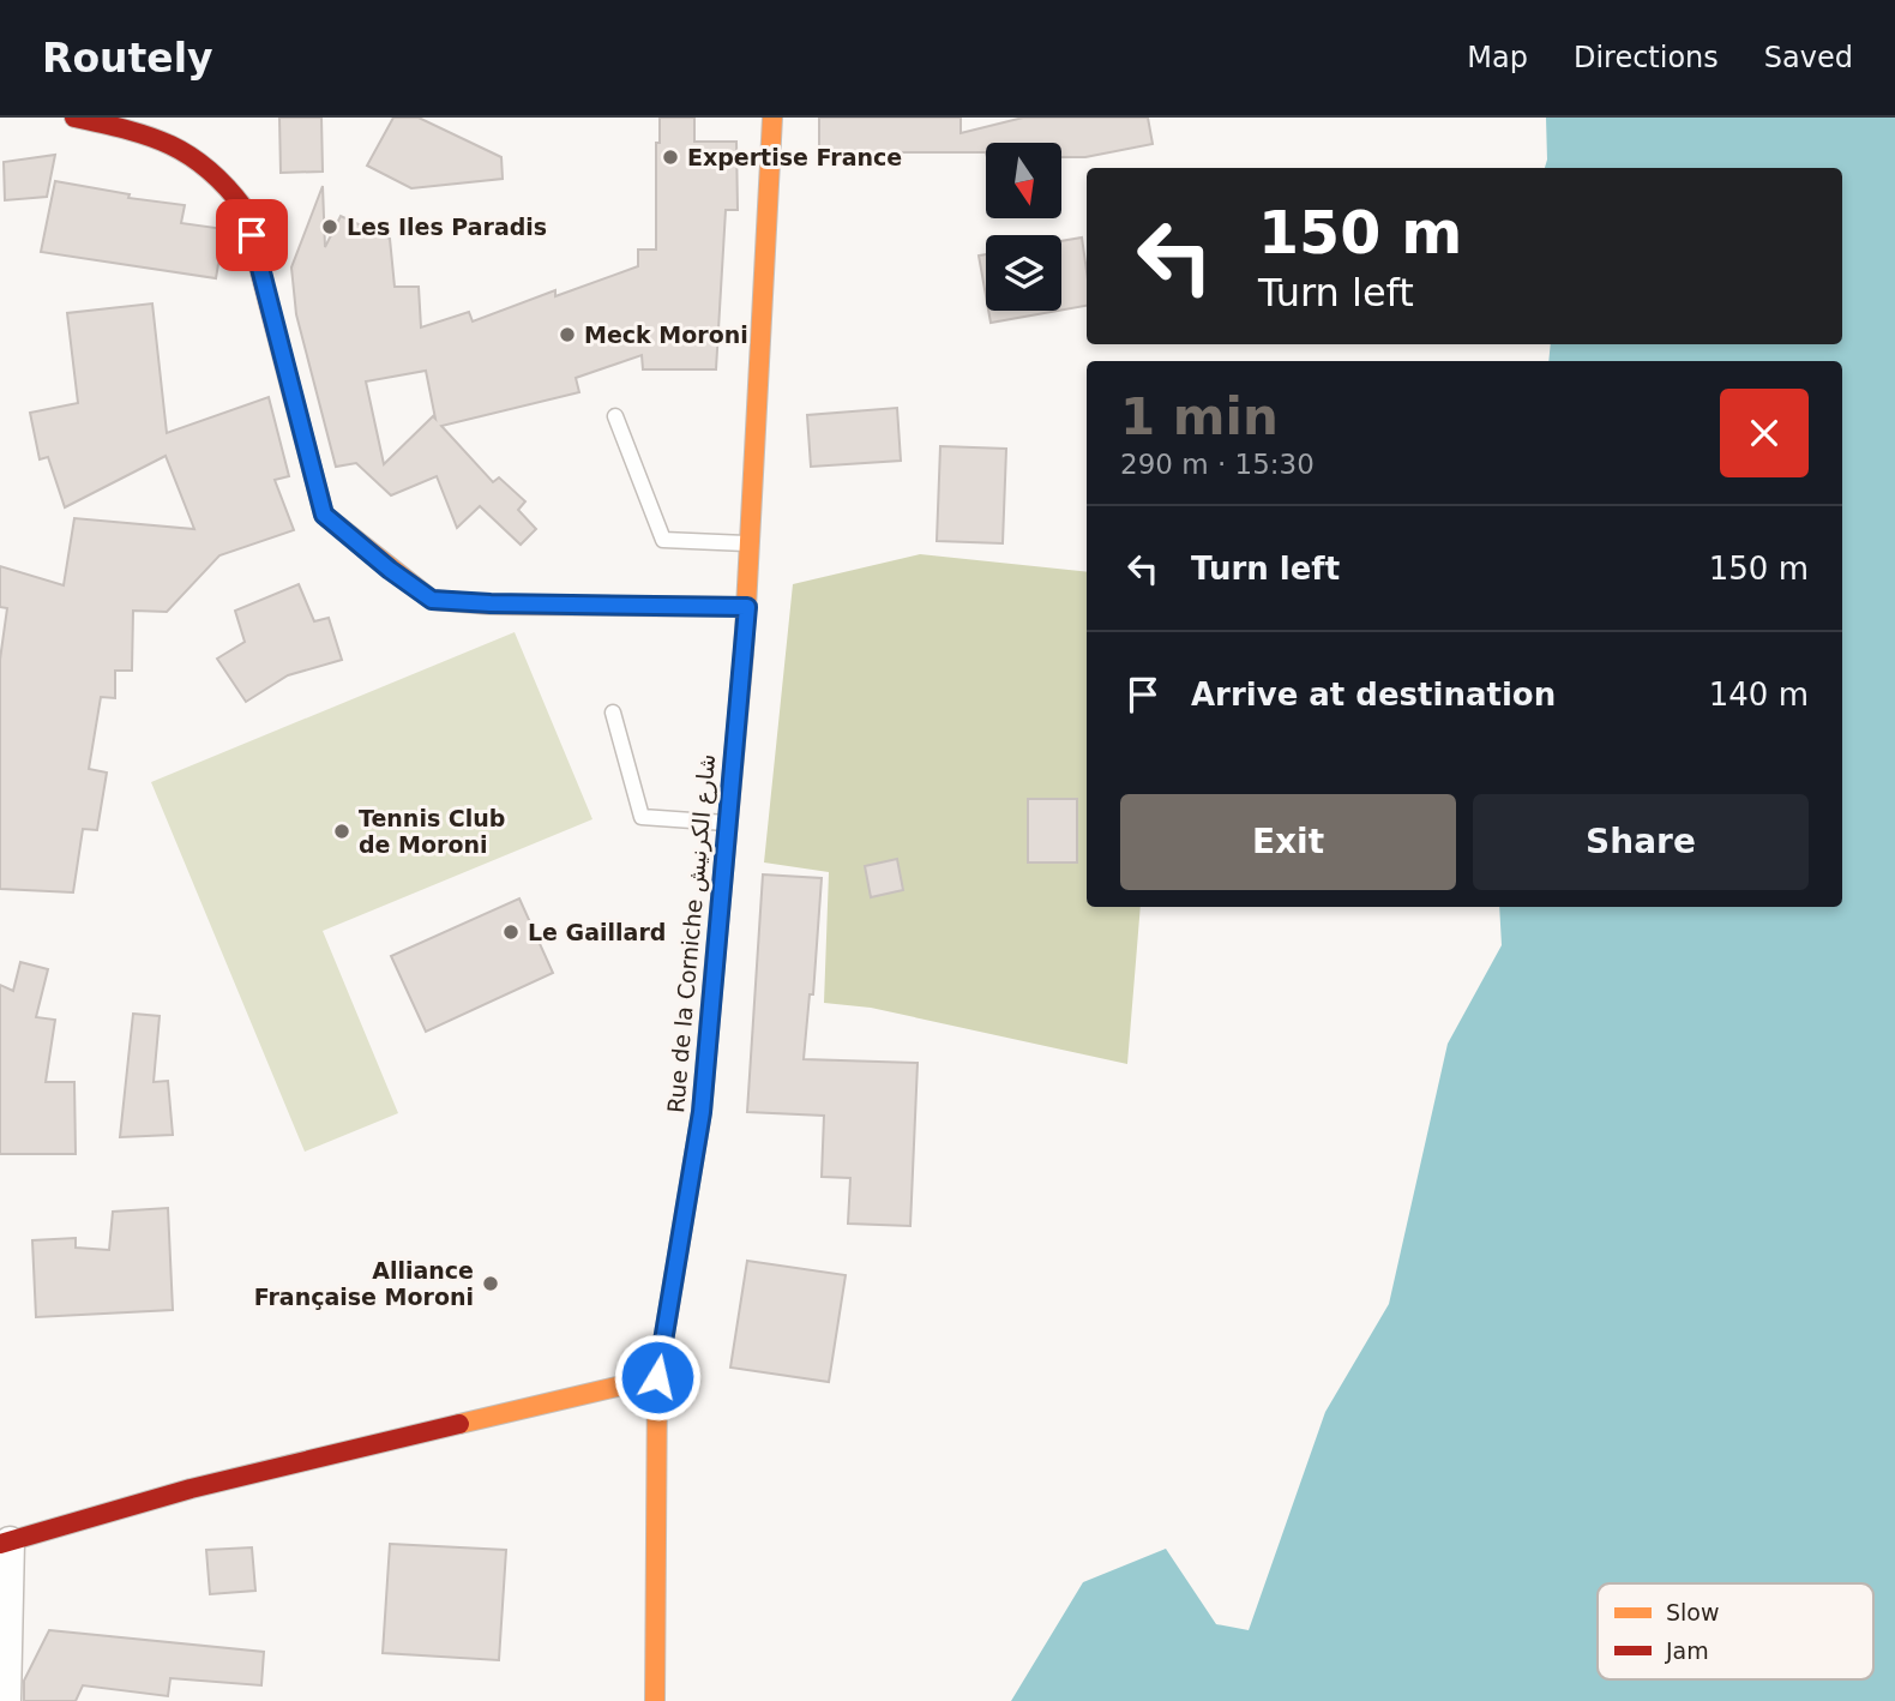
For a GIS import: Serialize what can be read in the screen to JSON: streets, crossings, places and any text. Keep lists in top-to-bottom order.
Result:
{
  "streets": {
    "main road": ["Rue de la Corniche شارع الكرنيش"]
  },
  "places": [
    "Expertise France",
    "Les Iles Paradis",
    "Meck Moroni",
    "Tennis Club de Moroni",
    "Le Gaillard",
    "Alliance Française Moroni"
  ],
  "legend": ["Slow", "Jam"],
  "north": "bottom",
  "page": {
    "header": "Routely",
    "nav": ["Map", "Directions", "Saved"],
    "turn": ["150 m", "Turn left"],
    "heading": ["1 min", "290 m · 15:30"],
    "list": [
      {
        "name": "Turn left",
        "value": "150 m"
      },
      {
        "name": "Arrive at destination",
        "value": "140 m"
      }
    ],
    "buttons": ["Exit", "Share"]
  }
}
